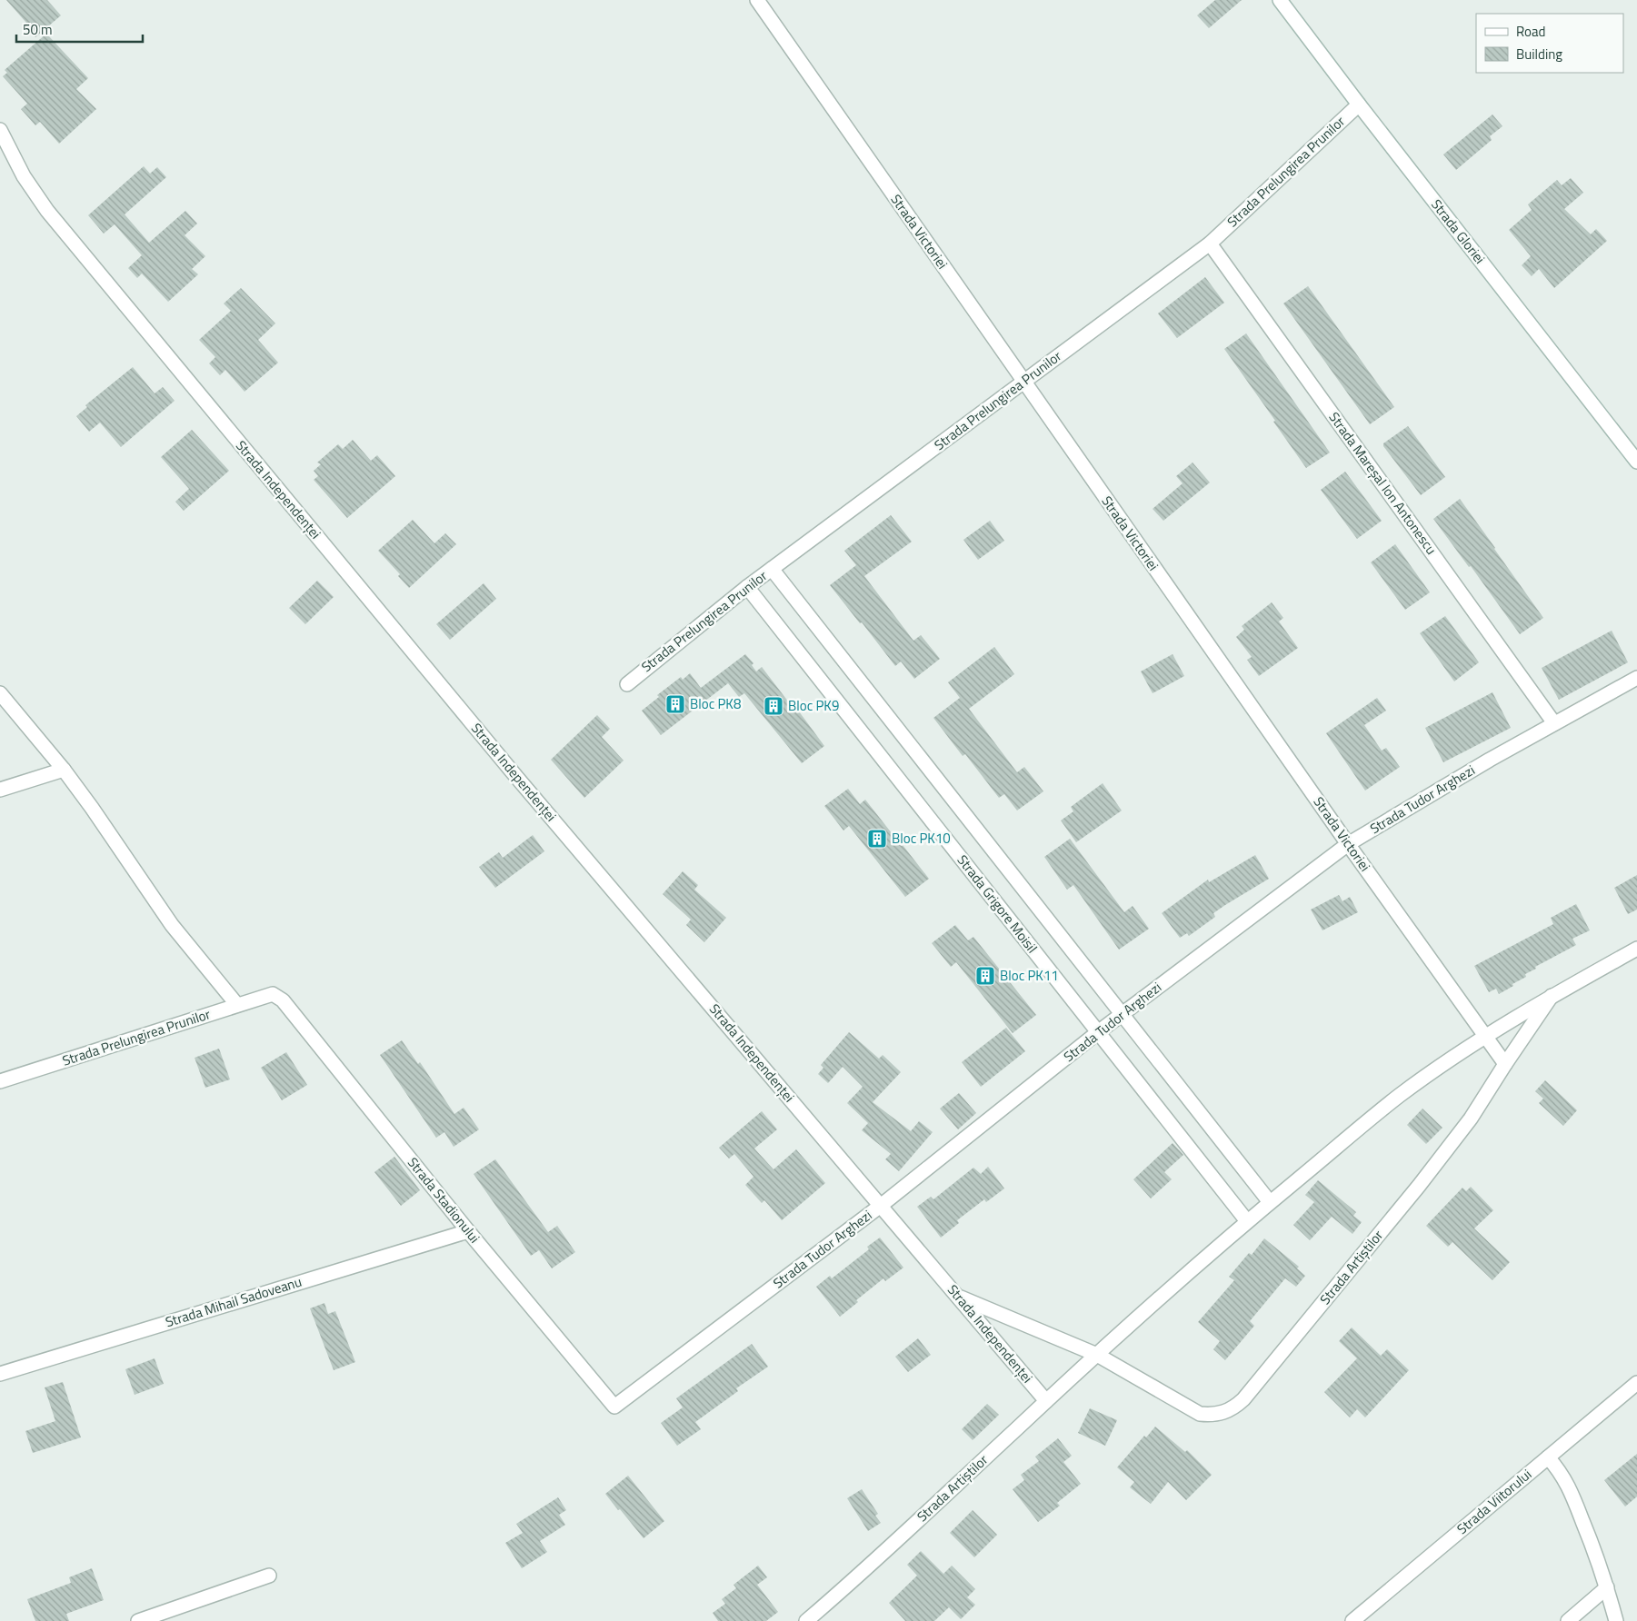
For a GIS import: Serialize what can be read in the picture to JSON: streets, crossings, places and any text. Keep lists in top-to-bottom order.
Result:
{
  "streets": {
    "street": [
      "Strada Prelungirea Prunilor",
      "Strada Victoriei",
      "Strada Gloriei",
      "Strada Mareșal Ion Antonescu",
      "Strada Independenței",
      "Strada Tudor Arghezi",
      "Strada Grigore Moisil",
      "Strada Stadionului",
      "Strada Artiștilor",
      "Strada Mihail Sadoveanu",
      "Strada Viitorului"
    ]
  },
  "crossings": [
    ["Strada Prelungirea Prunilor", "Strada Victoriei"],
    ["Strada Prelungirea Prunilor", "Strada Gloriei"],
    ["Strada Prelungirea Prunilor", "Strada Mareșal Ion Antonescu"],
    ["Strada Prelungirea Prunilor", "Strada Grigore Moisil"],
    ["Strada Prelungirea Prunilor", "Strada Stadionului"],
    ["Strada Victoriei", "Strada Tudor Arghezi"],
    ["Strada Victoriei", "Strada Artiștilor"],
    ["Strada Mareșal Ion Antonescu", "Strada Tudor Arghezi"],
    ["Strada Independenței", "Strada Tudor Arghezi"],
    ["Strada Independenței", "Strada Artiștilor"],
    ["Strada Tudor Arghezi", "Strada Grigore Moisil"],
    ["Strada Tudor Arghezi", "Strada Stadionului"],
    ["Strada Grigore Moisil", "Strada Artiștilor"],
    ["Strada Stadionului", "Strada Mihail Sadoveanu"]
  ],
  "places": {
    "building": [
      "Bloc PK8",
      "Bloc PK9",
      "Bloc PK10",
      "Bloc PK11"
    ]
  },
  "legend": ["Road", "Building"],
  "scale_bar": "50 m"
}
